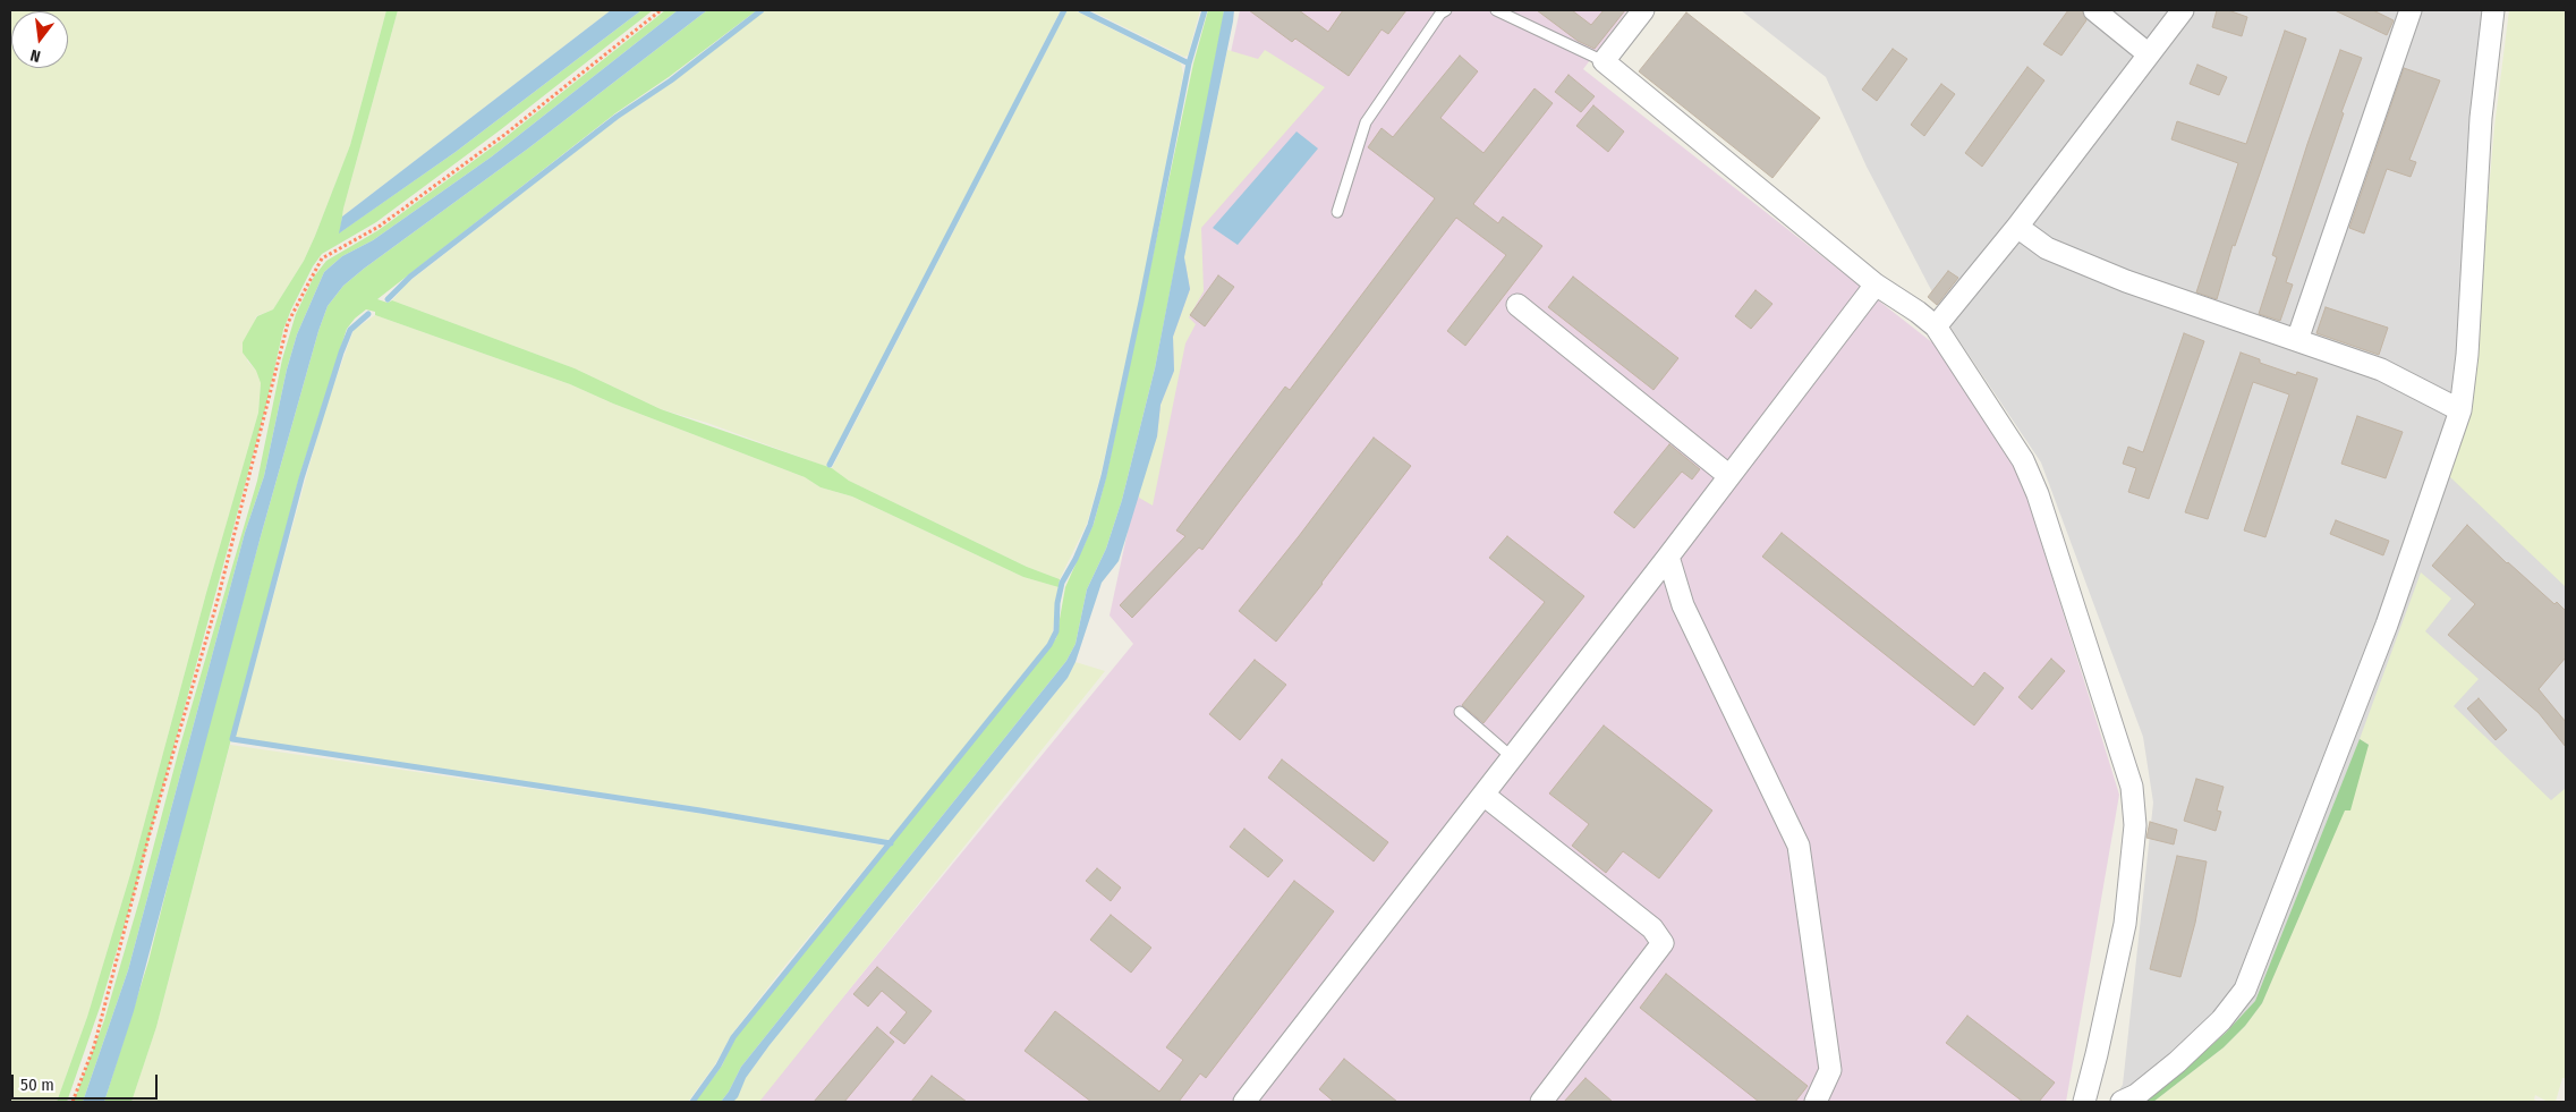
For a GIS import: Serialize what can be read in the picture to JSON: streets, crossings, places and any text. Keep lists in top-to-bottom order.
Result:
{
  "scale_bar": "50 m",
  "north": "bottom"
}
